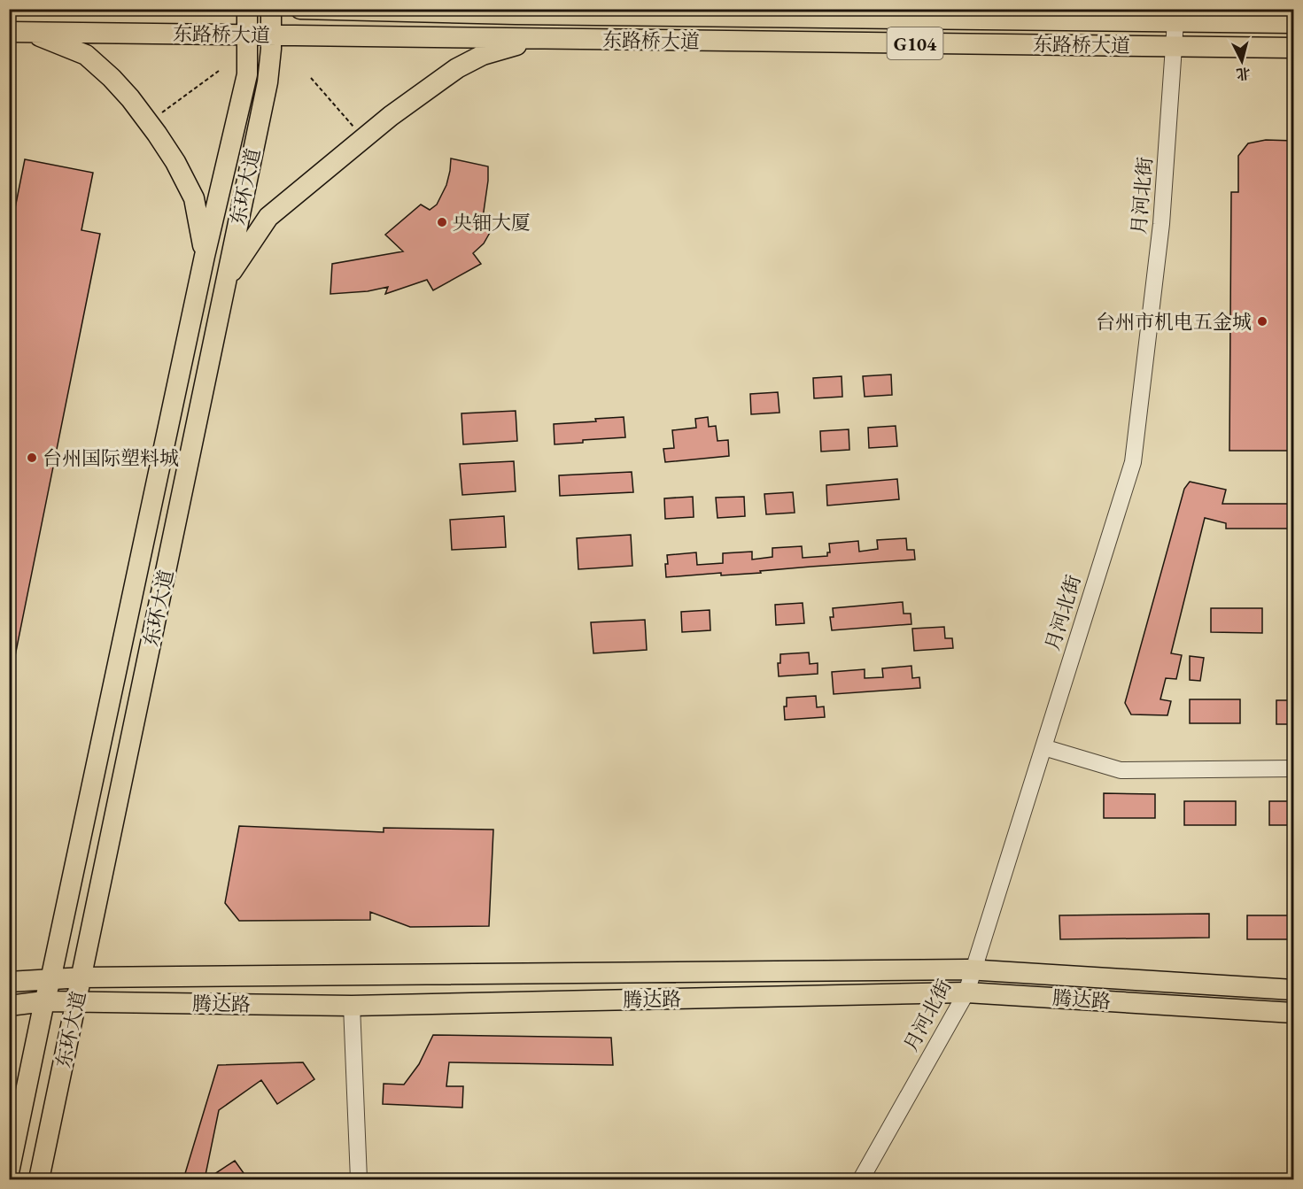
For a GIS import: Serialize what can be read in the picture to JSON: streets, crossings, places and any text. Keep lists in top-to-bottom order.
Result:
{
  "streets": {
    "main road": [
      "东路桥大道",
      "G104",
      "东环大道",
      "腾达路"
    ],
    "street": ["月河北街"]
  },
  "crossings": [
    ["东路桥大道", "东环大道"],
    ["东路桥大道", "月河北街"],
    ["东环大道", "腾达路"],
    ["月河北街", "腾达路"]
  ],
  "places": ["央钿大厦", "台州市机电五金城", "台州国际塑料城"],
  "north": "bottom"
}
